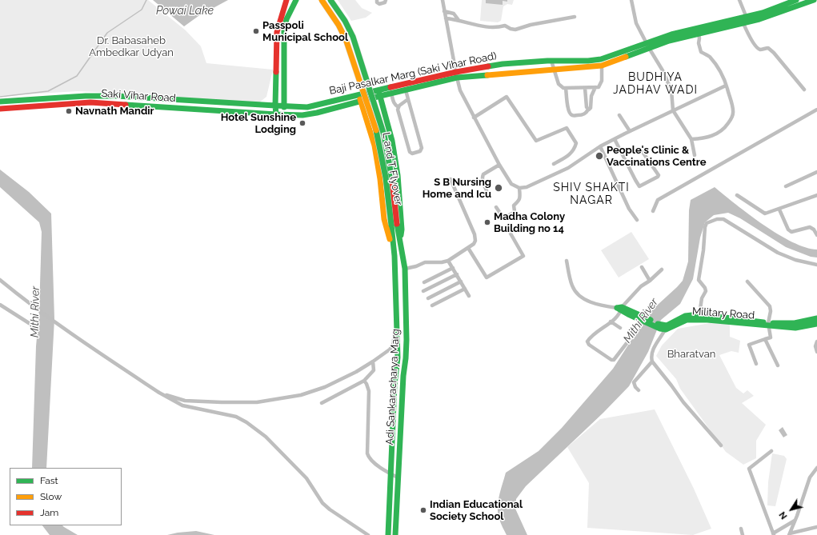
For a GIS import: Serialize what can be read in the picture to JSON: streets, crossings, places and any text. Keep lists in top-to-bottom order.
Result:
{
  "streets": {
    "main road": [
      "Baji Pasalkar Marg (Saki Vihar Road)",
      "Saki Vihar Road",
      "L and T Flyover",
      "Military Road",
      "Adi Sankaracharya Marg"
    ]
  },
  "crossings": [
    ["Baji Pasalkar Marg (Saki Vihar Road)", "Saki Vihar Road"],
    ["L and T Flyover", "Adi Sankaracharya Marg"]
  ],
  "districts": ["BUDHIYA JADHAV WADI", "SHIV SHAKTI NAGAR"],
  "water": ["Powai Lake", "Mithi River"],
  "parks": ["Dr. Babasaheb Ambedkar Udyan", "Bharatvan"],
  "places": [
    "Passpoli Municipal School",
    "Navnath Mandir",
    "Hotel Sunshine Lodging",
    "People's Clinic & Vaccinations Centre",
    "S B Nursing Home and Icu",
    "Madha Colony Building no 14",
    "Indian Educational Society School"
  ],
  "legend": ["Fast", "Slow", "Jam"],
  "north": "bottom left"
}
